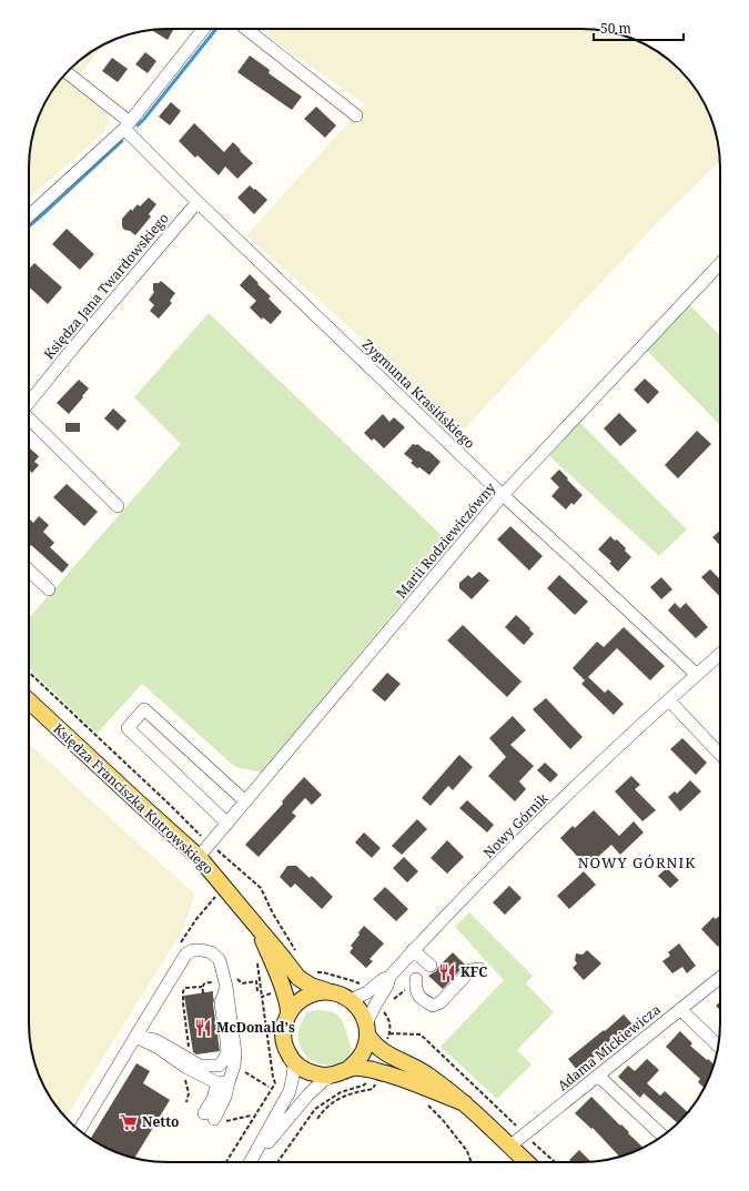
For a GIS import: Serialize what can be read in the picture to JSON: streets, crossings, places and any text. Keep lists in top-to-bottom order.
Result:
{
  "streets": {
    "main road": ["Księdza Franciszka Kutrowskiego"],
    "street": [
      "Księdza Jana Twardowskiego",
      "Zygmunta Krasińskiego",
      "Marii Rodziewiczówny",
      "Nowy Górnik",
      "Adama Mickiewicza"
    ]
  },
  "crossings": [
    ["Księdza Jana Twardowskiego", "Zygmunta Krasińskiego"],
    ["Zygmunta Krasińskiego", "Marii Rodziewiczówny"],
    ["Zygmunta Krasińskiego", "Nowy Górnik"],
    ["Marii Rodziewiczówny", "Księdza Franciszka Kutrowskiego"],
    ["Księdza Franciszka Kutrowskiego", "Nowy Górnik"]
  ],
  "districts": ["NOWY GÓRNIK"],
  "places": {
    "restaurant": ["KFC", "McDonald's"],
    "supermarket": ["Netto"]
  },
  "scale_bar": "50 m"
}
